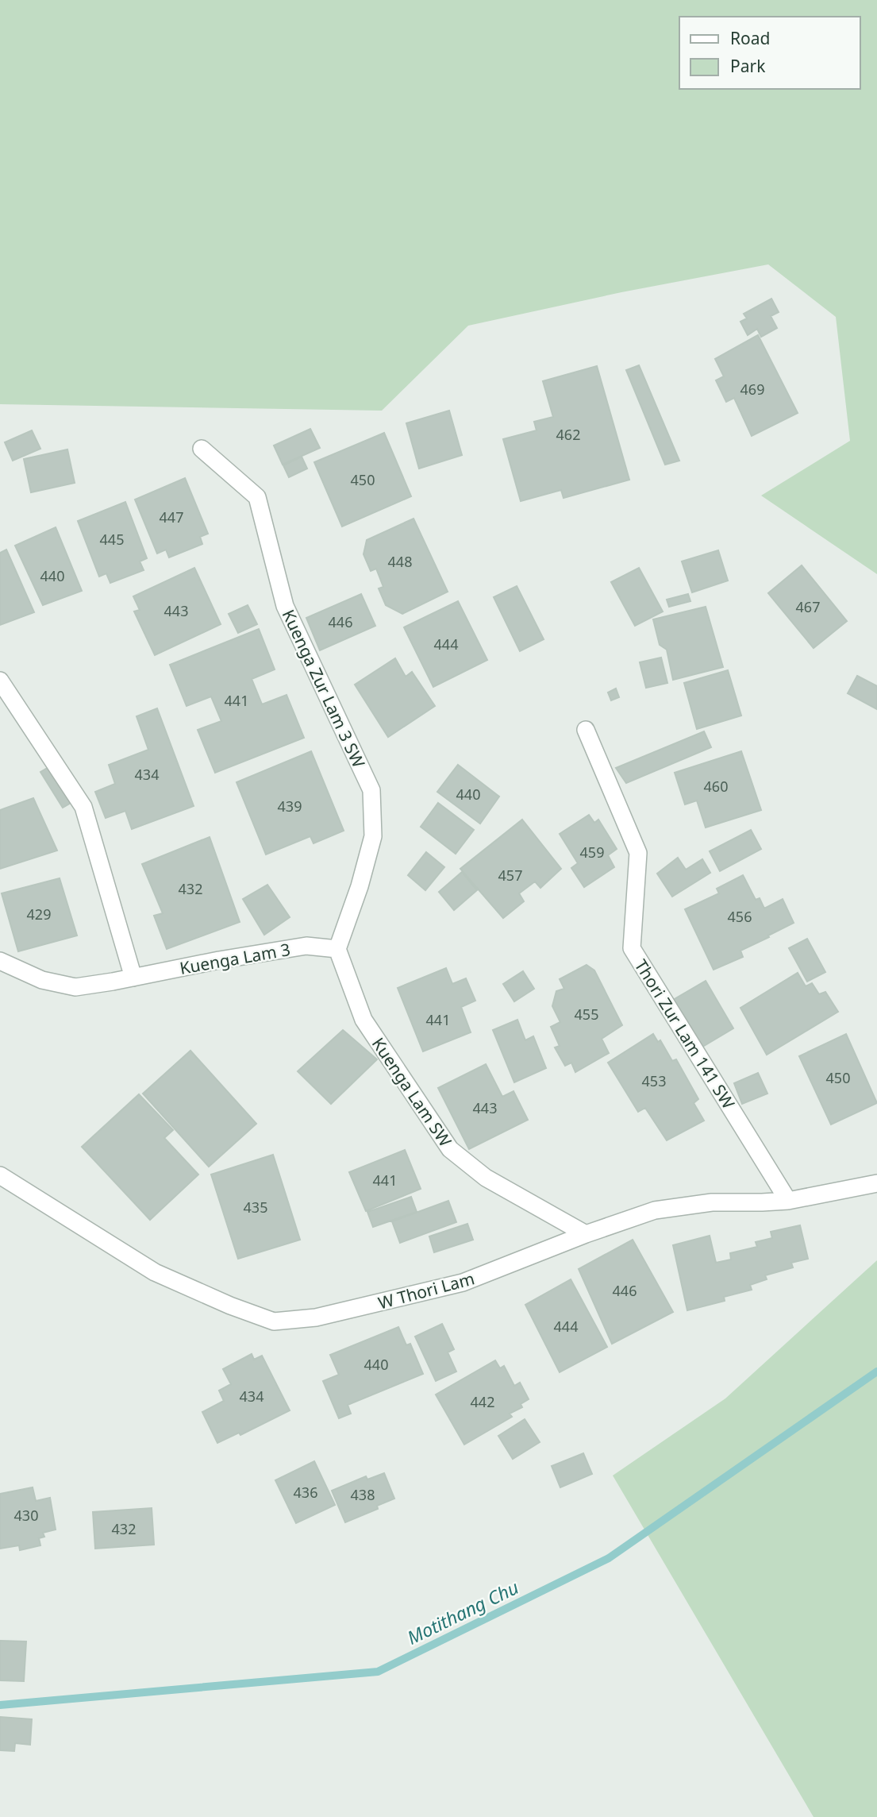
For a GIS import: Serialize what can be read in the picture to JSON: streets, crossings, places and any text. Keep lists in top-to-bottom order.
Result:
{
  "streets": {
    "street": [
      "Kuenga Zur Lam 3 SW",
      "Kuenga Lam 3",
      "Thori Zur Lam 141 SW",
      "Kuenga Lam SW",
      "W Thori Lam"
    ]
  },
  "crossings": [
    ["Kuenga Zur Lam 3 SW", "Kuenga Lam 3"],
    ["Kuenga Zur Lam 3 SW", "Kuenga Lam SW"],
    ["Kuenga Lam 3", "Kuenga Lam SW"],
    ["Thori Zur Lam 141 SW", "W Thori Lam"],
    ["Kuenga Lam SW", "W Thori Lam"]
  ],
  "water": ["Motithang Chu"],
  "house_numbers": [
    "469",
    "462",
    "450",
    "447",
    "445",
    "448",
    "440",
    "467",
    "443",
    "446",
    "444",
    "441",
    "434",
    "460",
    "440",
    "439",
    "459",
    "457",
    "432",
    "429",
    "456",
    "455",
    "441",
    "450",
    "453",
    "443",
    "441",
    "435",
    "446",
    "444",
    "440",
    "434",
    "442",
    "436",
    "438",
    "430",
    "432"
  ],
  "legend": ["Road", "Park"]
}
